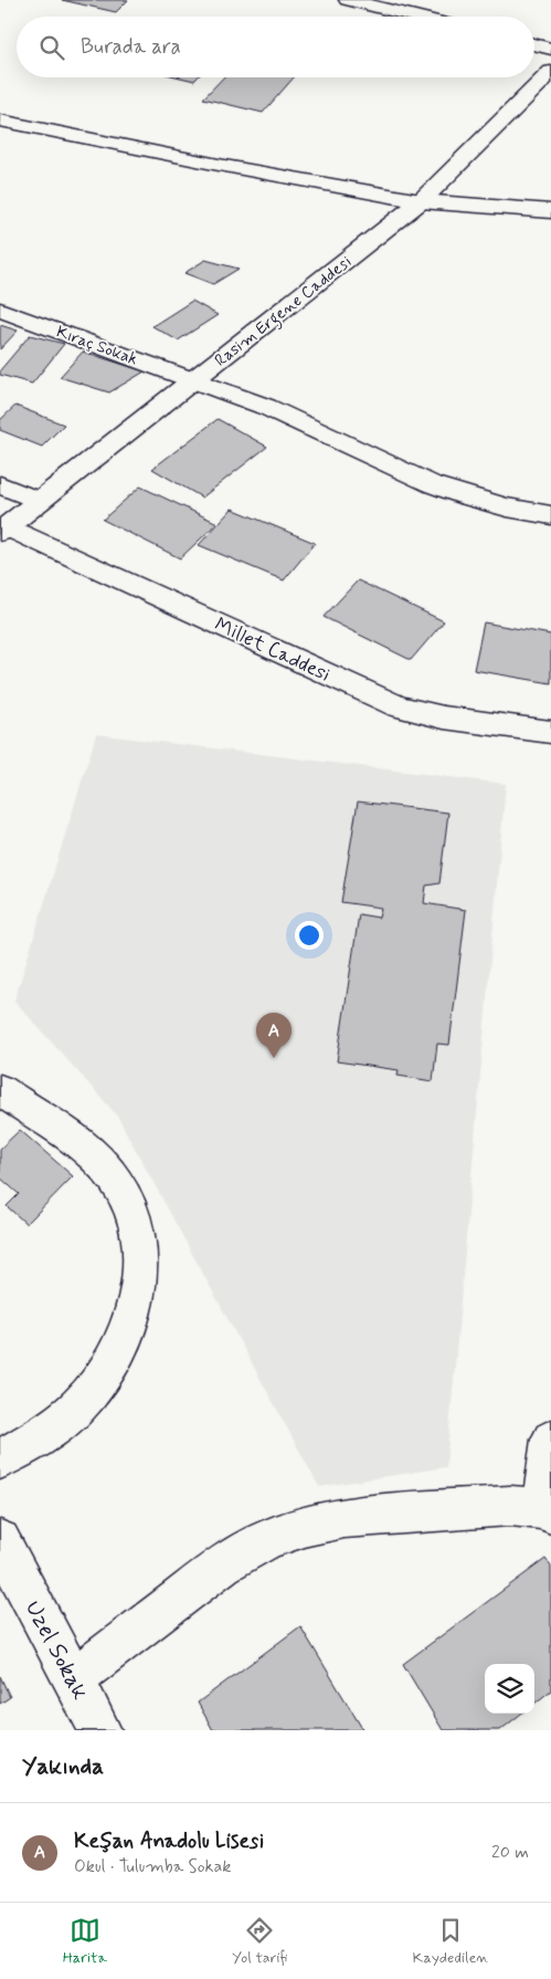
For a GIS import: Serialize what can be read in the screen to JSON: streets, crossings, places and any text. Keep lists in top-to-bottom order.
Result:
{
  "streets": {
    "street": [
      "Rasim Ergene Caddesi",
      "Kıraç Sokak",
      "Millet Caddesi",
      "Uzel Sokak"
    ]
  },
  "crossings": [
    ["Rasim Ergene Caddesi", "Kıraç Sokak"],
    ["Rasim Ergene Caddesi", "Millet Caddesi"]
  ],
  "page": {
    "search": "Burada ara",
    "pins": "A",
    "heading": "Yakında",
    "list": [
      {
        "mark": "A",
        "name": "Keşan Anadolu Lisesi",
        "note": "Okul · Tulumba Sokak",
        "value": "20 m"
      }
    ],
    "nav": ["Harita", "Yol tarifi", "Kaydedilen"]
  }
}
